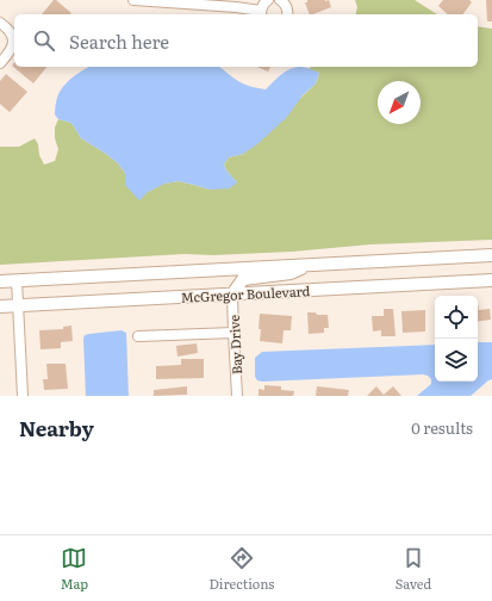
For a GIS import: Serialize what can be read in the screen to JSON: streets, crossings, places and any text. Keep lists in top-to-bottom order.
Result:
{
  "streets": {
    "main road": ["McGregor Boulevard"],
    "street": ["Bay Drive"]
  },
  "crossings": [
    ["McGregor Boulevard", "Bay Drive"]
  ],
  "north": "bottom left",
  "page": {
    "search": "Search here",
    "heading": ["Nearby", "0 results"],
    "nav": ["Map", "Directions", "Saved"]
  }
}
